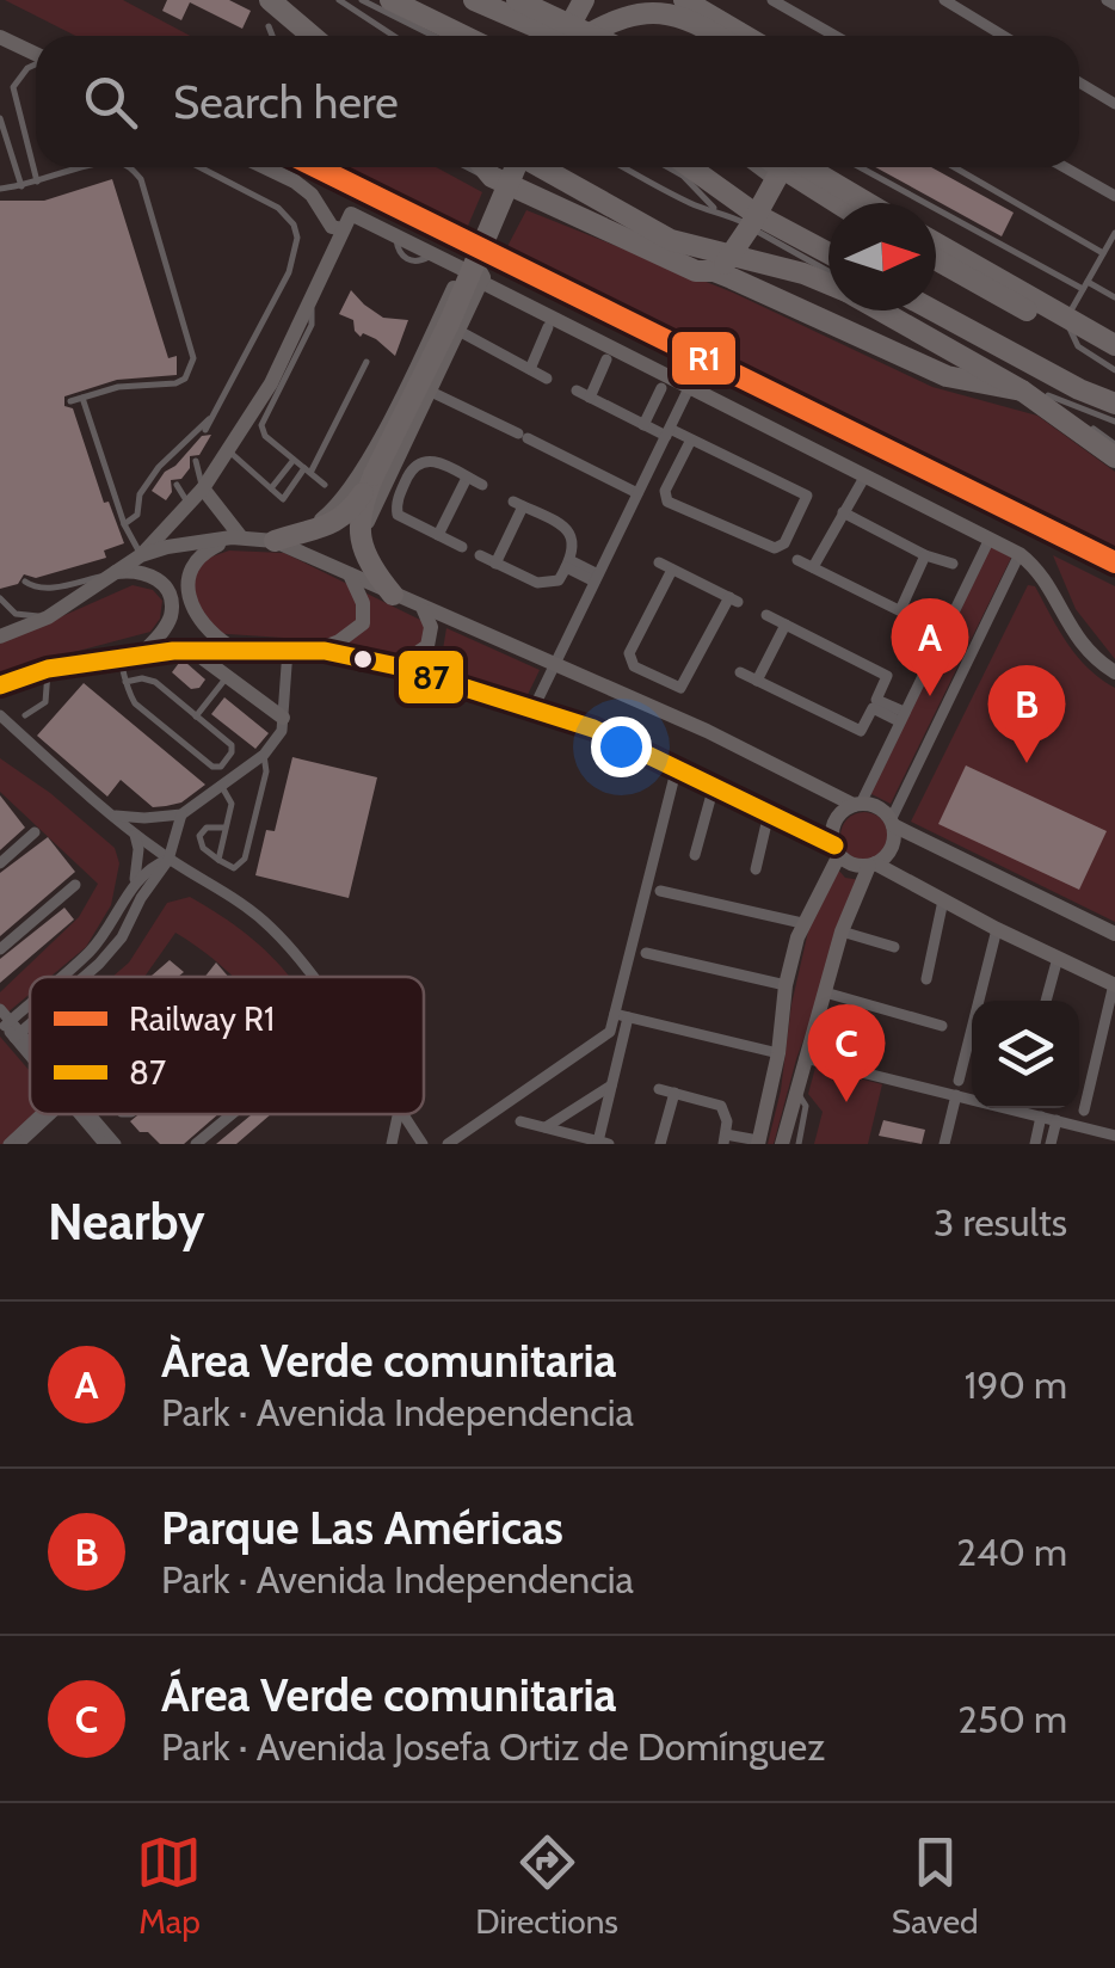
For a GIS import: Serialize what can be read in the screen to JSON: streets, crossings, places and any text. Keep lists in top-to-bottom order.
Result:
{
  "lines": ["rail line R1", "transit line 87"],
  "legend": ["Railway R1", "87"],
  "north": "right",
  "page": {
    "search": "Search here",
    "pins": ["A", "B", "C"],
    "heading": ["Nearby", "3 results"],
    "list": [
      {
        "mark": "A",
        "name": "Àrea Verde comunitaria",
        "note": "Park · Avenida Independencia",
        "value": "190 m"
      },
      {
        "mark": "B",
        "name": "Parque Las Américas",
        "note": "Park · Avenida Independencia",
        "value": "240 m"
      },
      {
        "mark": "C",
        "name": "Área Verde comunitaria",
        "note": "Park · Avenida Josefa Ortiz de Domínguez",
        "value": "250 m"
      }
    ],
    "nav": ["Map", "Directions", "Saved"]
  }
}
